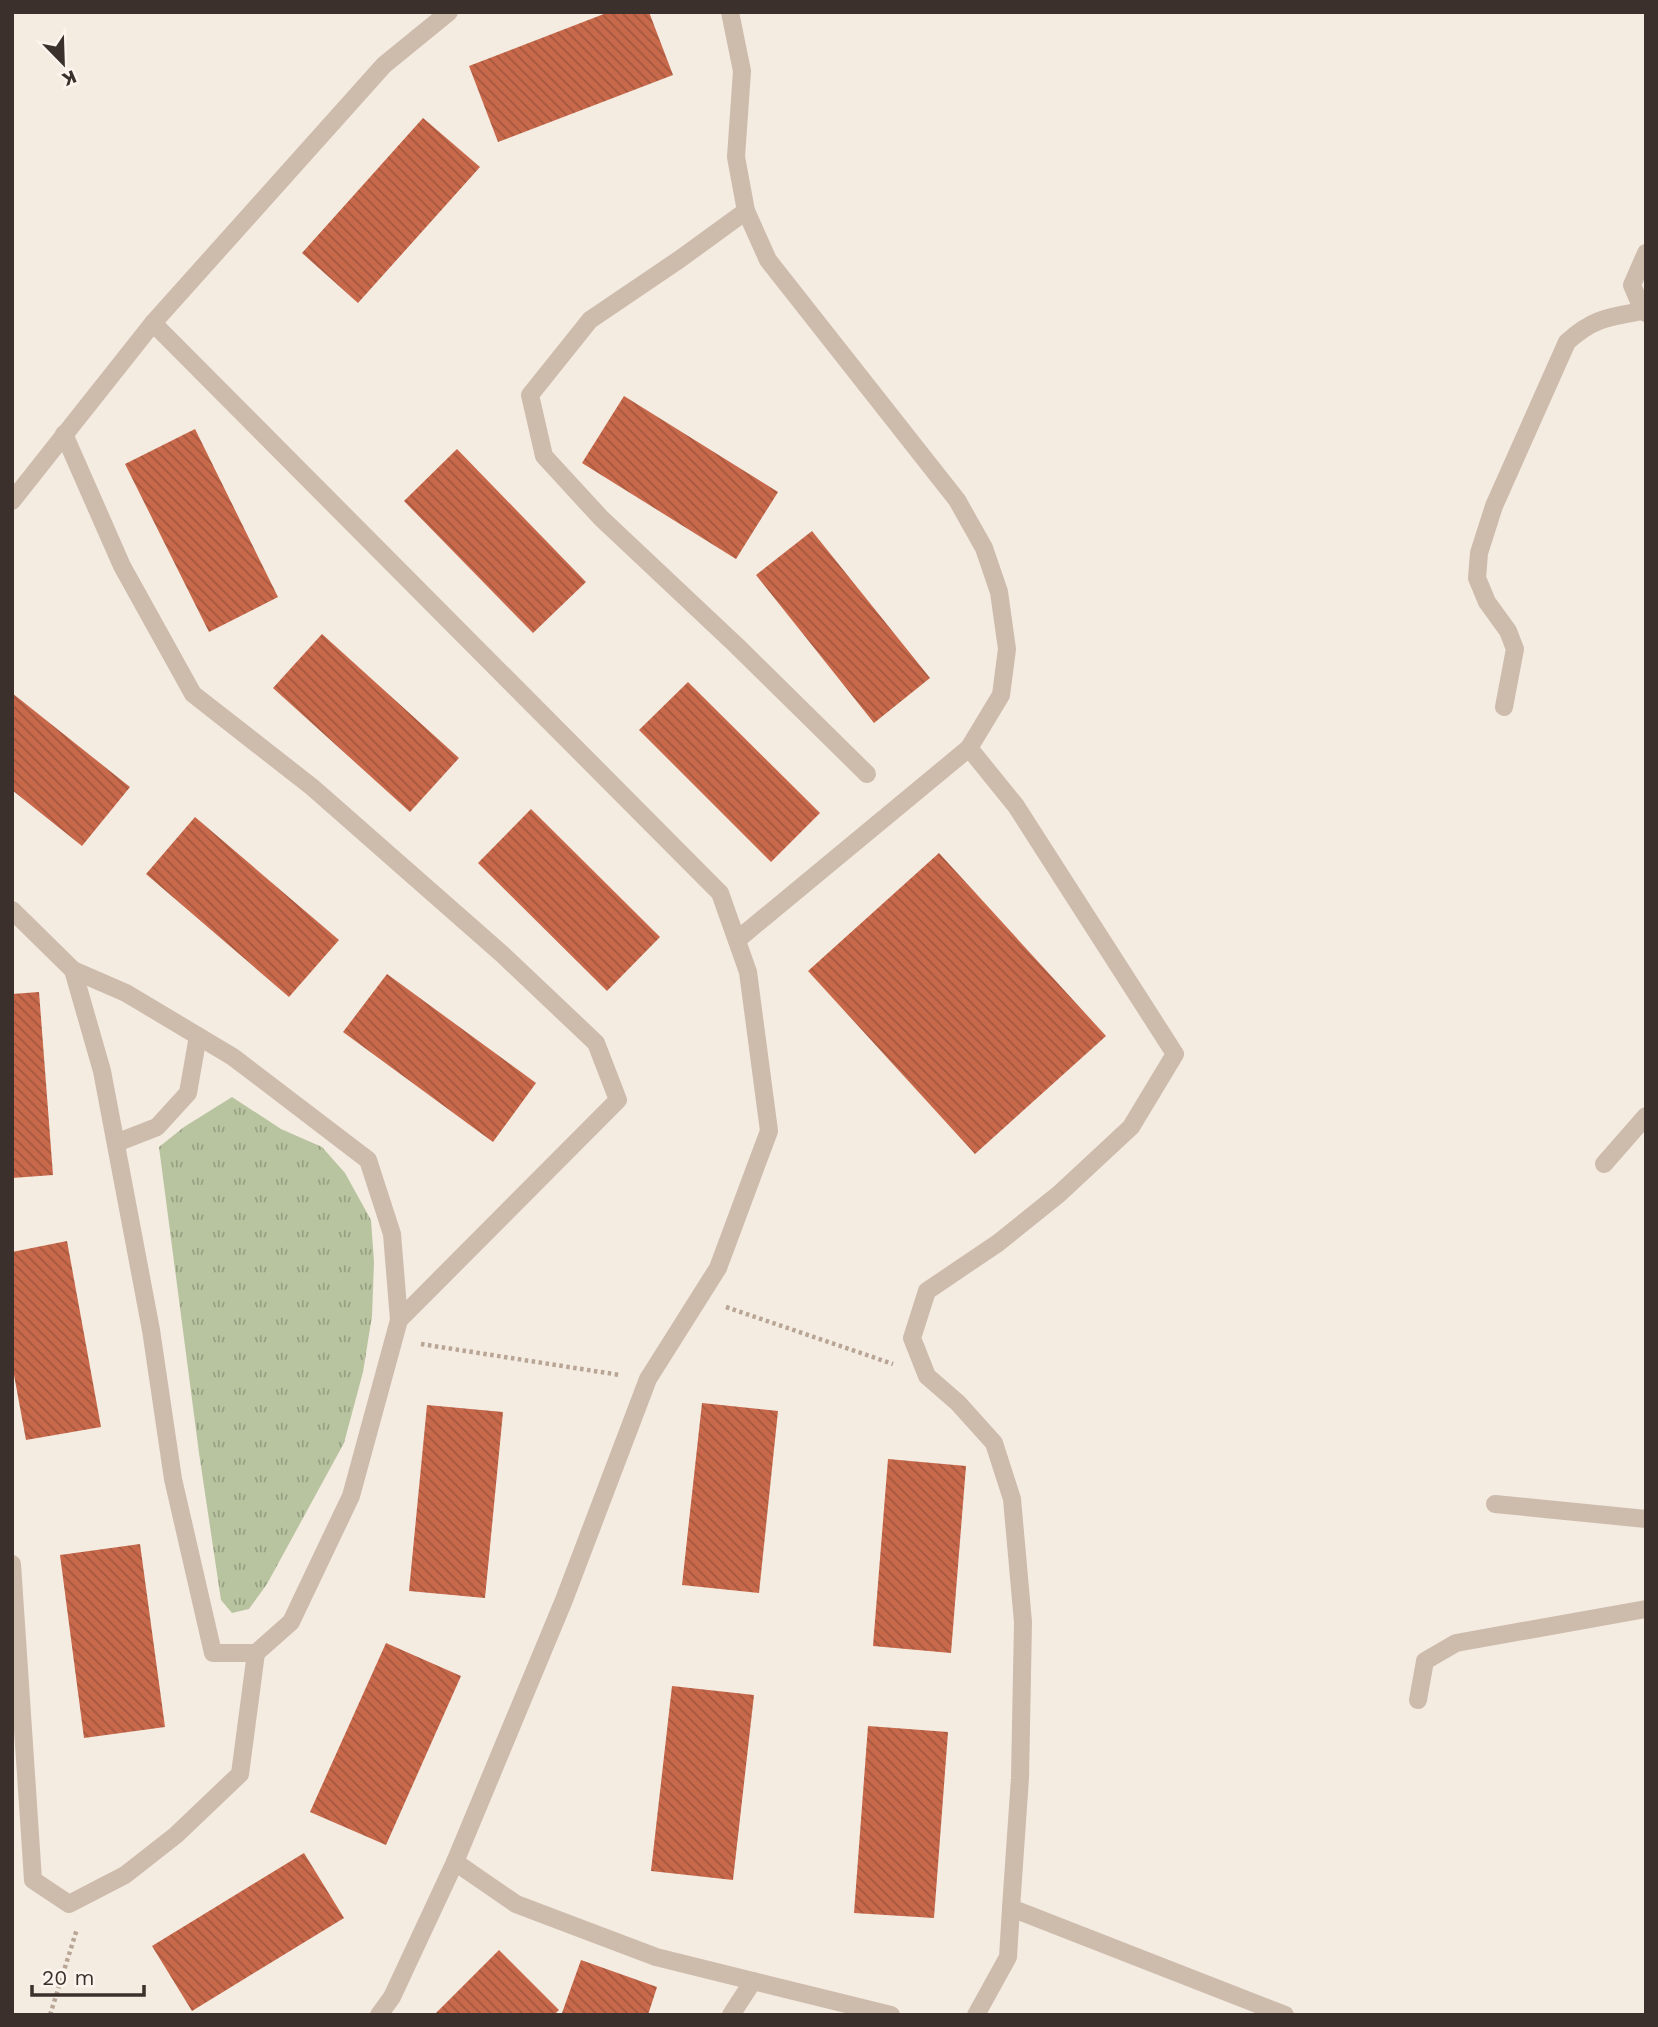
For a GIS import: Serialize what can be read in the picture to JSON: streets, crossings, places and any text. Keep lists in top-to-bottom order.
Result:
{
  "scale_bar": "20 m",
  "north": "bottom right"
}
